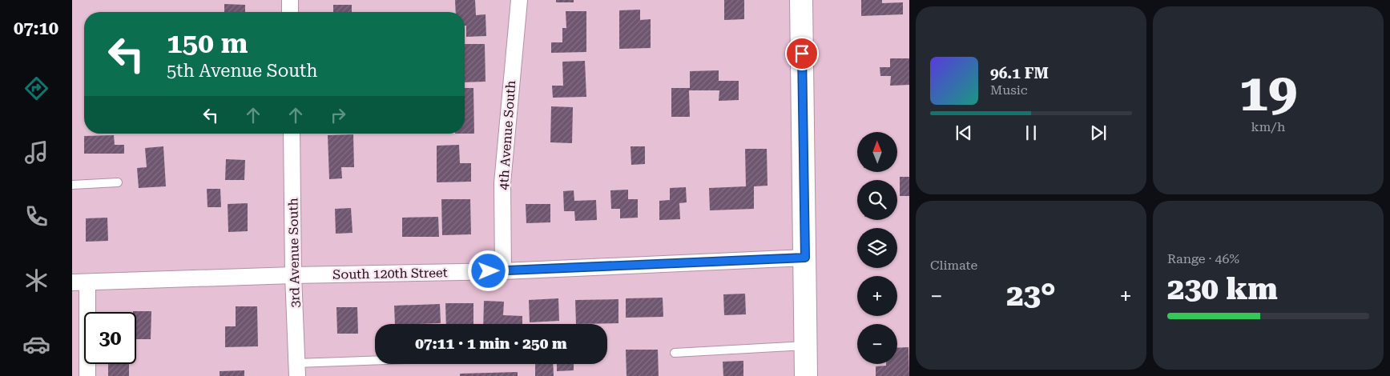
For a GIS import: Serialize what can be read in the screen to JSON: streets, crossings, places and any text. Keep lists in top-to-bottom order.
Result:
{
  "streets": {
    "street": ["4th Avenue South", "3rd Avenue South", "South 120th Street"]
  },
  "crossings": [
    ["4th Avenue South", "South 120th Street"],
    ["3rd Avenue South", "South 120th Street"]
  ],
  "north": "top",
  "page": {
    "tabs": "07:10",
    "tile": [
      ["19", "km/h"],
      "Climate",
      ["Range · 46%", "230 km"]
    ],
    "turn": ["150 m", "5th Avenue South"],
    "song": ["96.1 FM", "Music"],
    "map_buttons": ["+", "−"],
    "heat": ["−", "23°", "+"],
    "limit": "30",
    "trip": "07:11 · 1 min · 250 m"
  }
}
